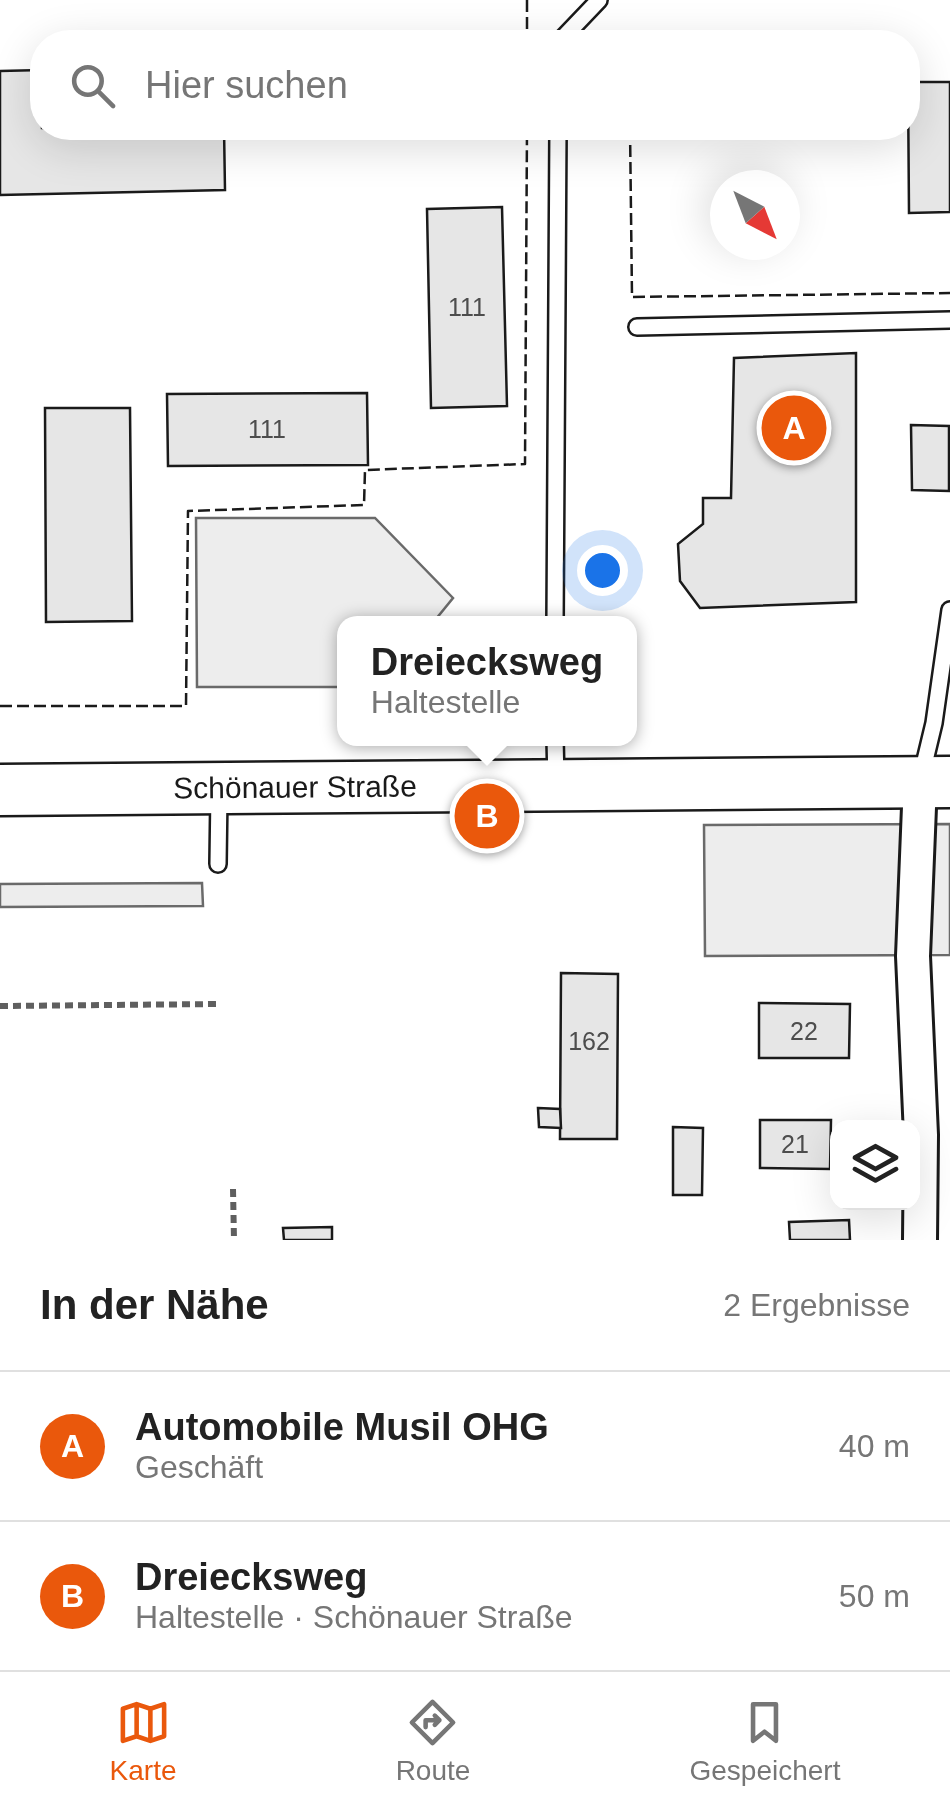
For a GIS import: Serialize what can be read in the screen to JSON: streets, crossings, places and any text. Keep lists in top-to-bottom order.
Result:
{
  "streets": {
    "main road": ["Schönauer Straße"]
  },
  "house_numbers": [
    "111",
    "111",
    "22",
    "162",
    "21"
  ],
  "north": "bottom right",
  "page": {
    "search": "Hier suchen",
    "pins": ["A", "B"],
    "popup": ["Dreiecksweg", "Haltestelle"],
    "heading": ["In der Nähe", "2 Ergebnisse"],
    "list": [
      {
        "mark": "A",
        "name": "Automobile Musil OHG",
        "note": "Geschäft",
        "value": "40 m"
      },
      {
        "mark": "B",
        "name": "Dreiecksweg",
        "note": "Haltestelle · Schönauer Straße",
        "value": "50 m"
      }
    ],
    "nav": ["Karte", "Route", "Gespeichert"]
  }
}
